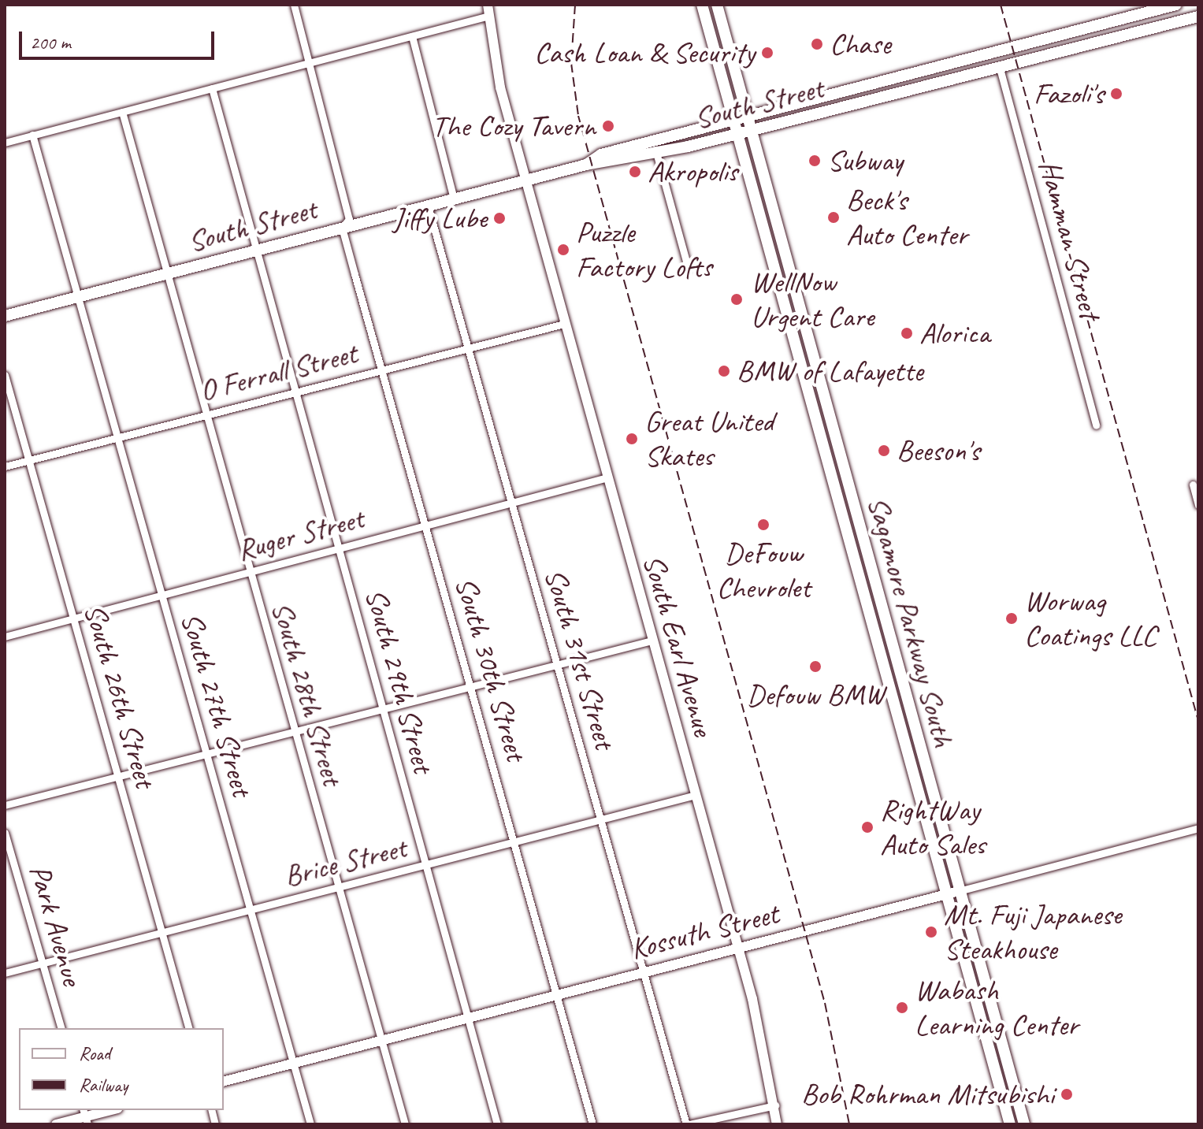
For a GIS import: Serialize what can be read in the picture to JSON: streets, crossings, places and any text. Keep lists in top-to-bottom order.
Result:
{
  "streets": {
    "main road": ["South Street", "Sagamore Parkway South"],
    "street": [
      "Hamman Street",
      "O Ferrall Street",
      "Ruger Street",
      "South Earl Avenue",
      "South 31st Street",
      "South 30th Street",
      "South 29th Street",
      "South 28th Street",
      "South 26th Street",
      "South 27th Street",
      "Brice Street",
      "Park Avenue",
      "Kossuth Street"
    ]
  },
  "crossings": [
    ["South Street", "Hamman Street"],
    ["South Street", "Sagamore Parkway South"],
    ["South Street", "South Earl Avenue"],
    ["South Street", "South 31st Street"],
    ["South Street", "South 30th Street"],
    ["South Street", "South 29th Street"],
    ["South Street", "South 28th Street"],
    ["South Street", "South 27th Street"],
    ["O Ferrall Street", "South Earl Avenue"],
    ["O Ferrall Street", "South 31st Street"],
    ["O Ferrall Street", "South 30th Street"],
    ["O Ferrall Street", "South 29th Street"],
    ["O Ferrall Street", "South 28th Street"],
    ["O Ferrall Street", "South 26th Street"],
    ["O Ferrall Street", "South 27th Street"],
    ["Ruger Street", "South Earl Avenue"],
    ["Ruger Street", "South 31st Street"],
    ["Ruger Street", "South 30th Street"],
    ["Ruger Street", "South 29th Street"],
    ["Ruger Street", "South 28th Street"],
    ["Ruger Street", "South 26th Street"],
    ["Ruger Street", "South 27th Street"],
    ["Sagamore Parkway South", "Kossuth Street"],
    ["South Earl Avenue", "Brice Street"],
    ["South Earl Avenue", "Kossuth Street"],
    ["South 31st Street", "Brice Street"],
    ["South 31st Street", "Kossuth Street"],
    ["South 30th Street", "Brice Street"],
    ["South 30th Street", "Kossuth Street"],
    ["South 29th Street", "Brice Street"],
    ["South 29th Street", "Kossuth Street"],
    ["South 28th Street", "Brice Street"],
    ["South 28th Street", "Kossuth Street"],
    ["South 26th Street", "Brice Street"],
    ["South 27th Street", "Brice Street"],
    ["South 27th Street", "Kossuth Street"],
    ["Brice Street", "Park Avenue"]
  ],
  "places": [
    "Chase",
    "Cash Loan & Security",
    "Fazoli's",
    "The Cozy Tavern",
    "Subway",
    "Akropolis",
    "Beck's Auto Center",
    "Jiffy Lube",
    "Puzzle Factory Lofts",
    "WellNow Urgent Care",
    "Alorica",
    "BMW of Lafayette",
    "Great United Skates",
    "Beeson's",
    "DeFouw Chevrolet",
    "Worwag Coatings LLC",
    "Defouw BMW",
    "RightWay Auto Sales",
    "Mt. Fuji Japanese Steakhouse",
    "Wabash Learning Center",
    "Bob Rohrman Mitsubishi"
  ],
  "legend": ["Road", "Railway"],
  "scale_bar": "200 m"
}
